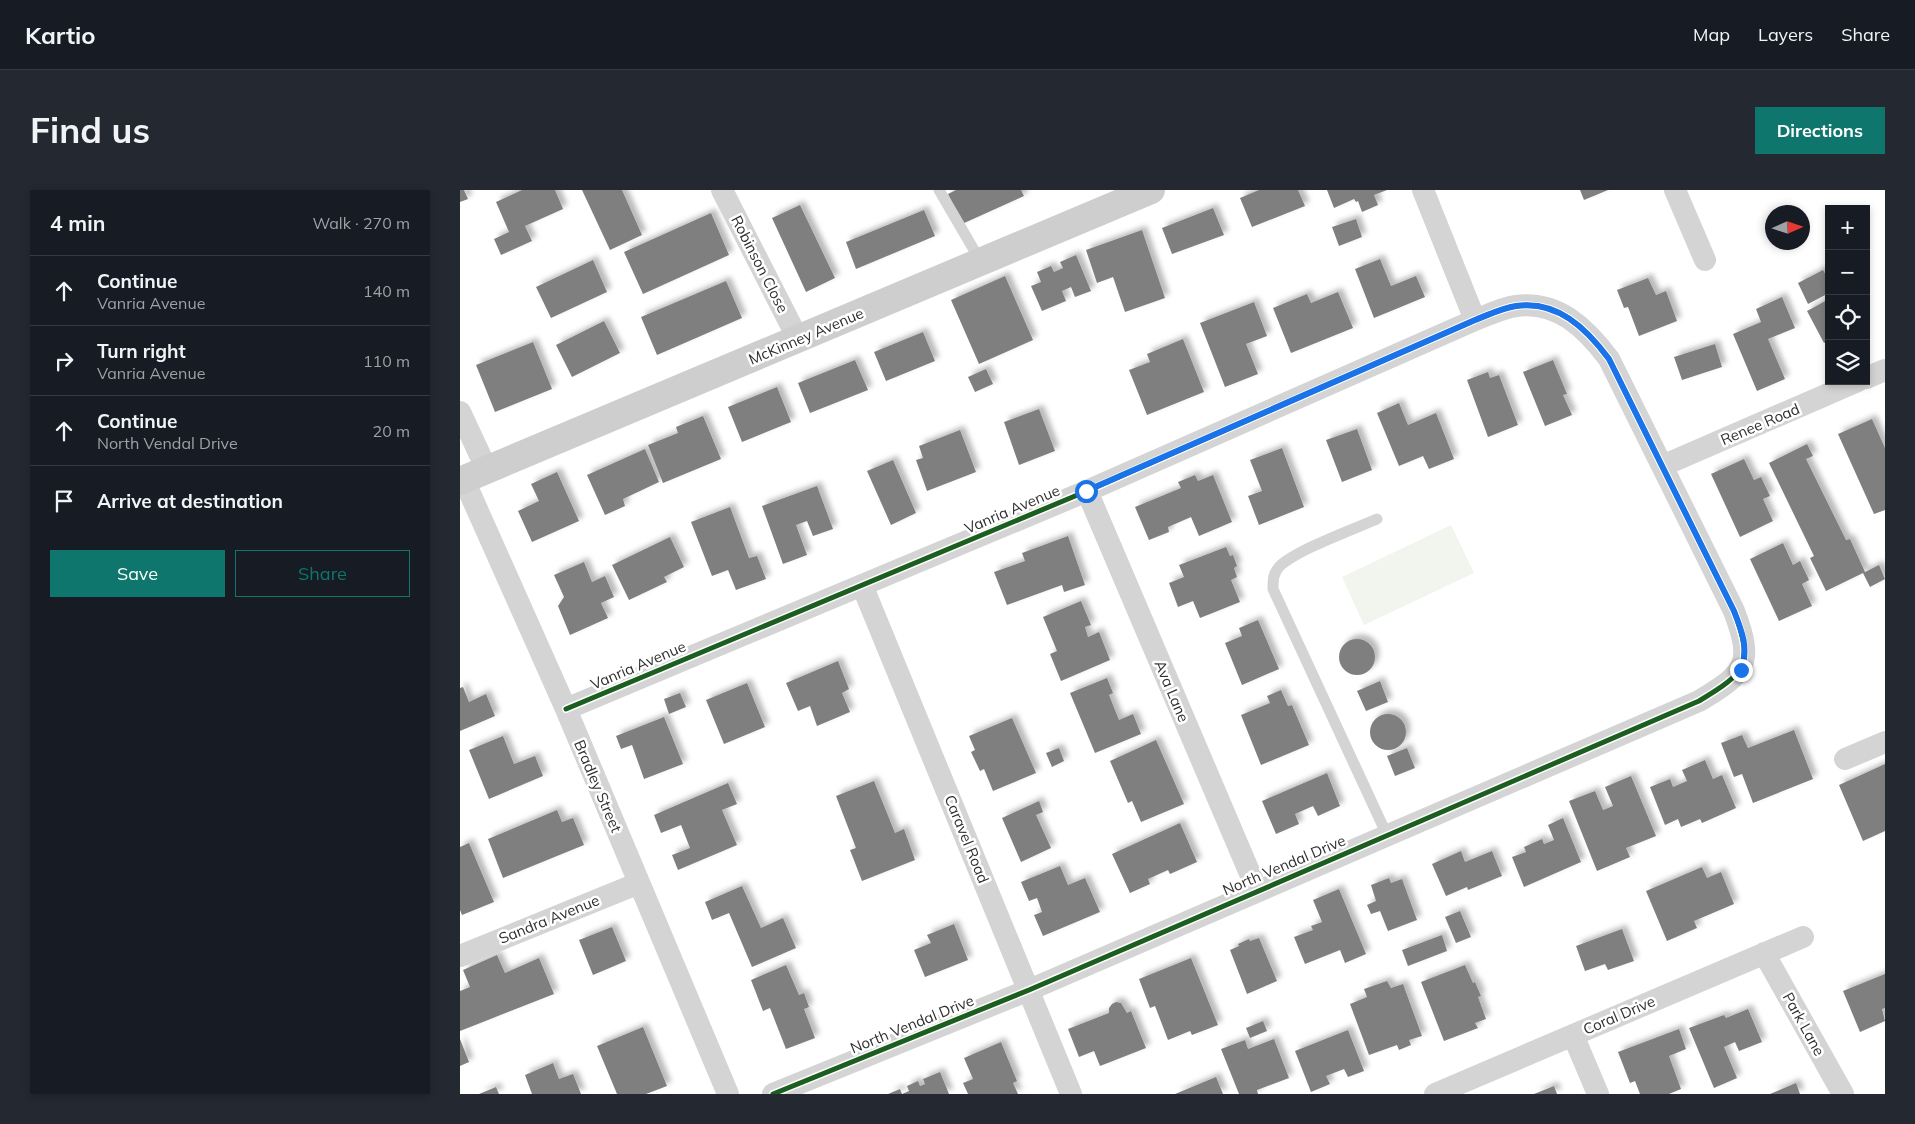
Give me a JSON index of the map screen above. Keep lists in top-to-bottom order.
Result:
{
  "streets": {
    "street": [
      "Robinson Close",
      "McKinney Avenue",
      "Renee Road",
      "Vanria Avenue",
      "Ava Lane",
      "Bradley Street",
      "Caravel Road",
      "North Vendal Drive",
      "Sandra Avenue",
      "Coral Drive",
      "Park Lane"
    ]
  },
  "crossings": [
    ["Robinson Close", "McKinney Avenue"],
    ["McKinney Avenue", "Bradley Street"],
    ["Renee Road", "Vanria Avenue"],
    ["Vanria Avenue", "Ava Lane"],
    ["Vanria Avenue", "Bradley Street"],
    ["Vanria Avenue", "Caravel Road"],
    ["Vanria Avenue", "North Vendal Drive"],
    ["Ava Lane", "North Vendal Drive"],
    ["Bradley Street", "Sandra Avenue"],
    ["Caravel Road", "North Vendal Drive"],
    ["Coral Drive", "Park Lane"]
  ],
  "north": "right",
  "page": {
    "header": "Kartio",
    "nav": ["Map", "Layers", "Share"],
    "buttons": [
      "Directions",
      ["Save", "Share"]
    ],
    "title": "Find us",
    "heading": ["4 min", "Walk · 270 m"],
    "map_buttons": ["+", "−"],
    "list": [
      ["Continue", "Vanria Avenue", "140 m"],
      ["Turn right", "Vanria Avenue", "110 m"],
      ["Continue", "North Vendal Drive", "20 m"],
      "Arrive at destination"
    ]
  }
}
